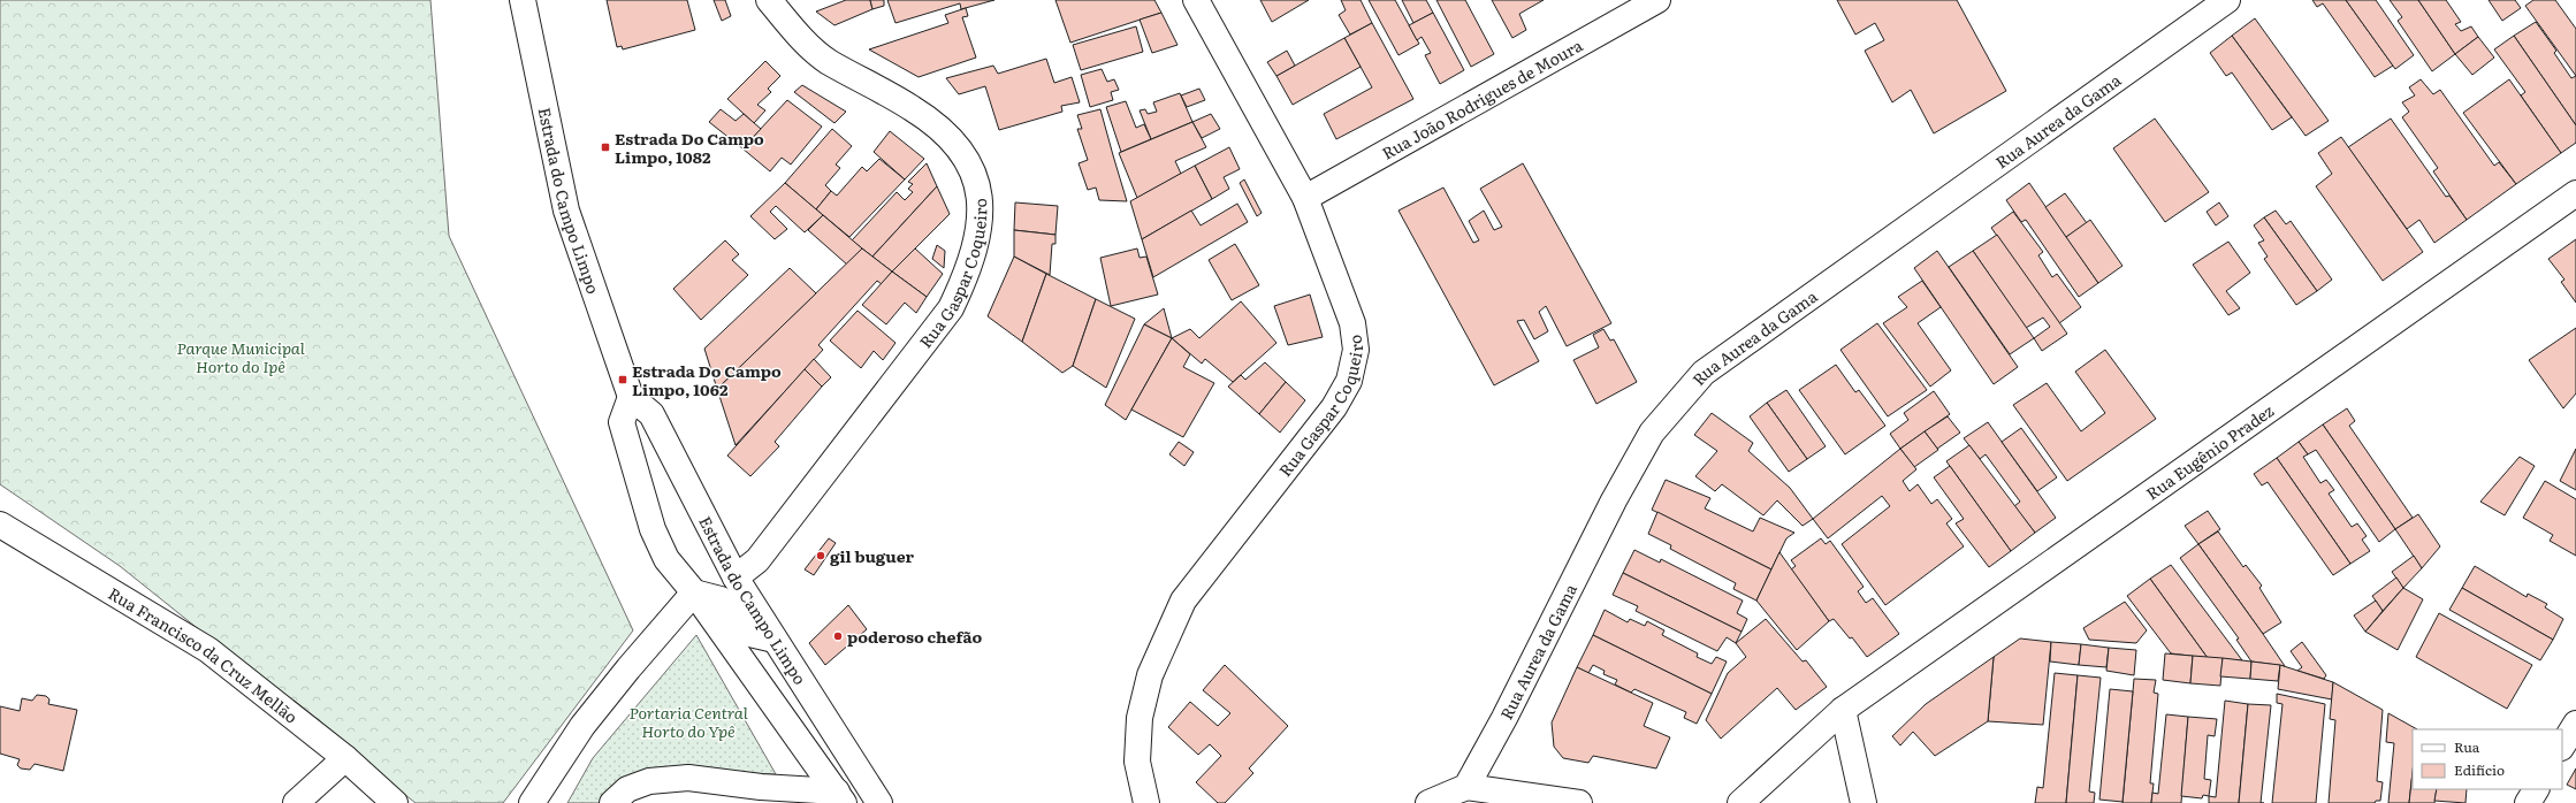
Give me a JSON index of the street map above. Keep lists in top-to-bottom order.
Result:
{
  "streets": {
    "street": [
      "Rua João Rodrigues de Moura",
      "Rua Aurea da Gama",
      "Estrada do Campo Limpo",
      "Rua Gaspar Coqueiro",
      "Rua Eugênio Pradez",
      "Rua Francisco da Cruz Mellão"
    ]
  },
  "crossings": [
    ["Rua João Rodrigues de Moura", "Rua Gaspar Coqueiro"],
    ["Estrada do Campo Limpo", "Rua Gaspar Coqueiro"]
  ],
  "parks": ["Parque Municipal Horto do Ipê", "Portaria Central Horto do Ypê"],
  "places": {
    "transit": ["Estrada Do Campo Limpo, 1082", "Estrada Do Campo Limpo, 1062"],
    "other": ["gil buguer", "poderoso chefão"]
  },
  "legend": ["Rua", "Edifício"]
}
